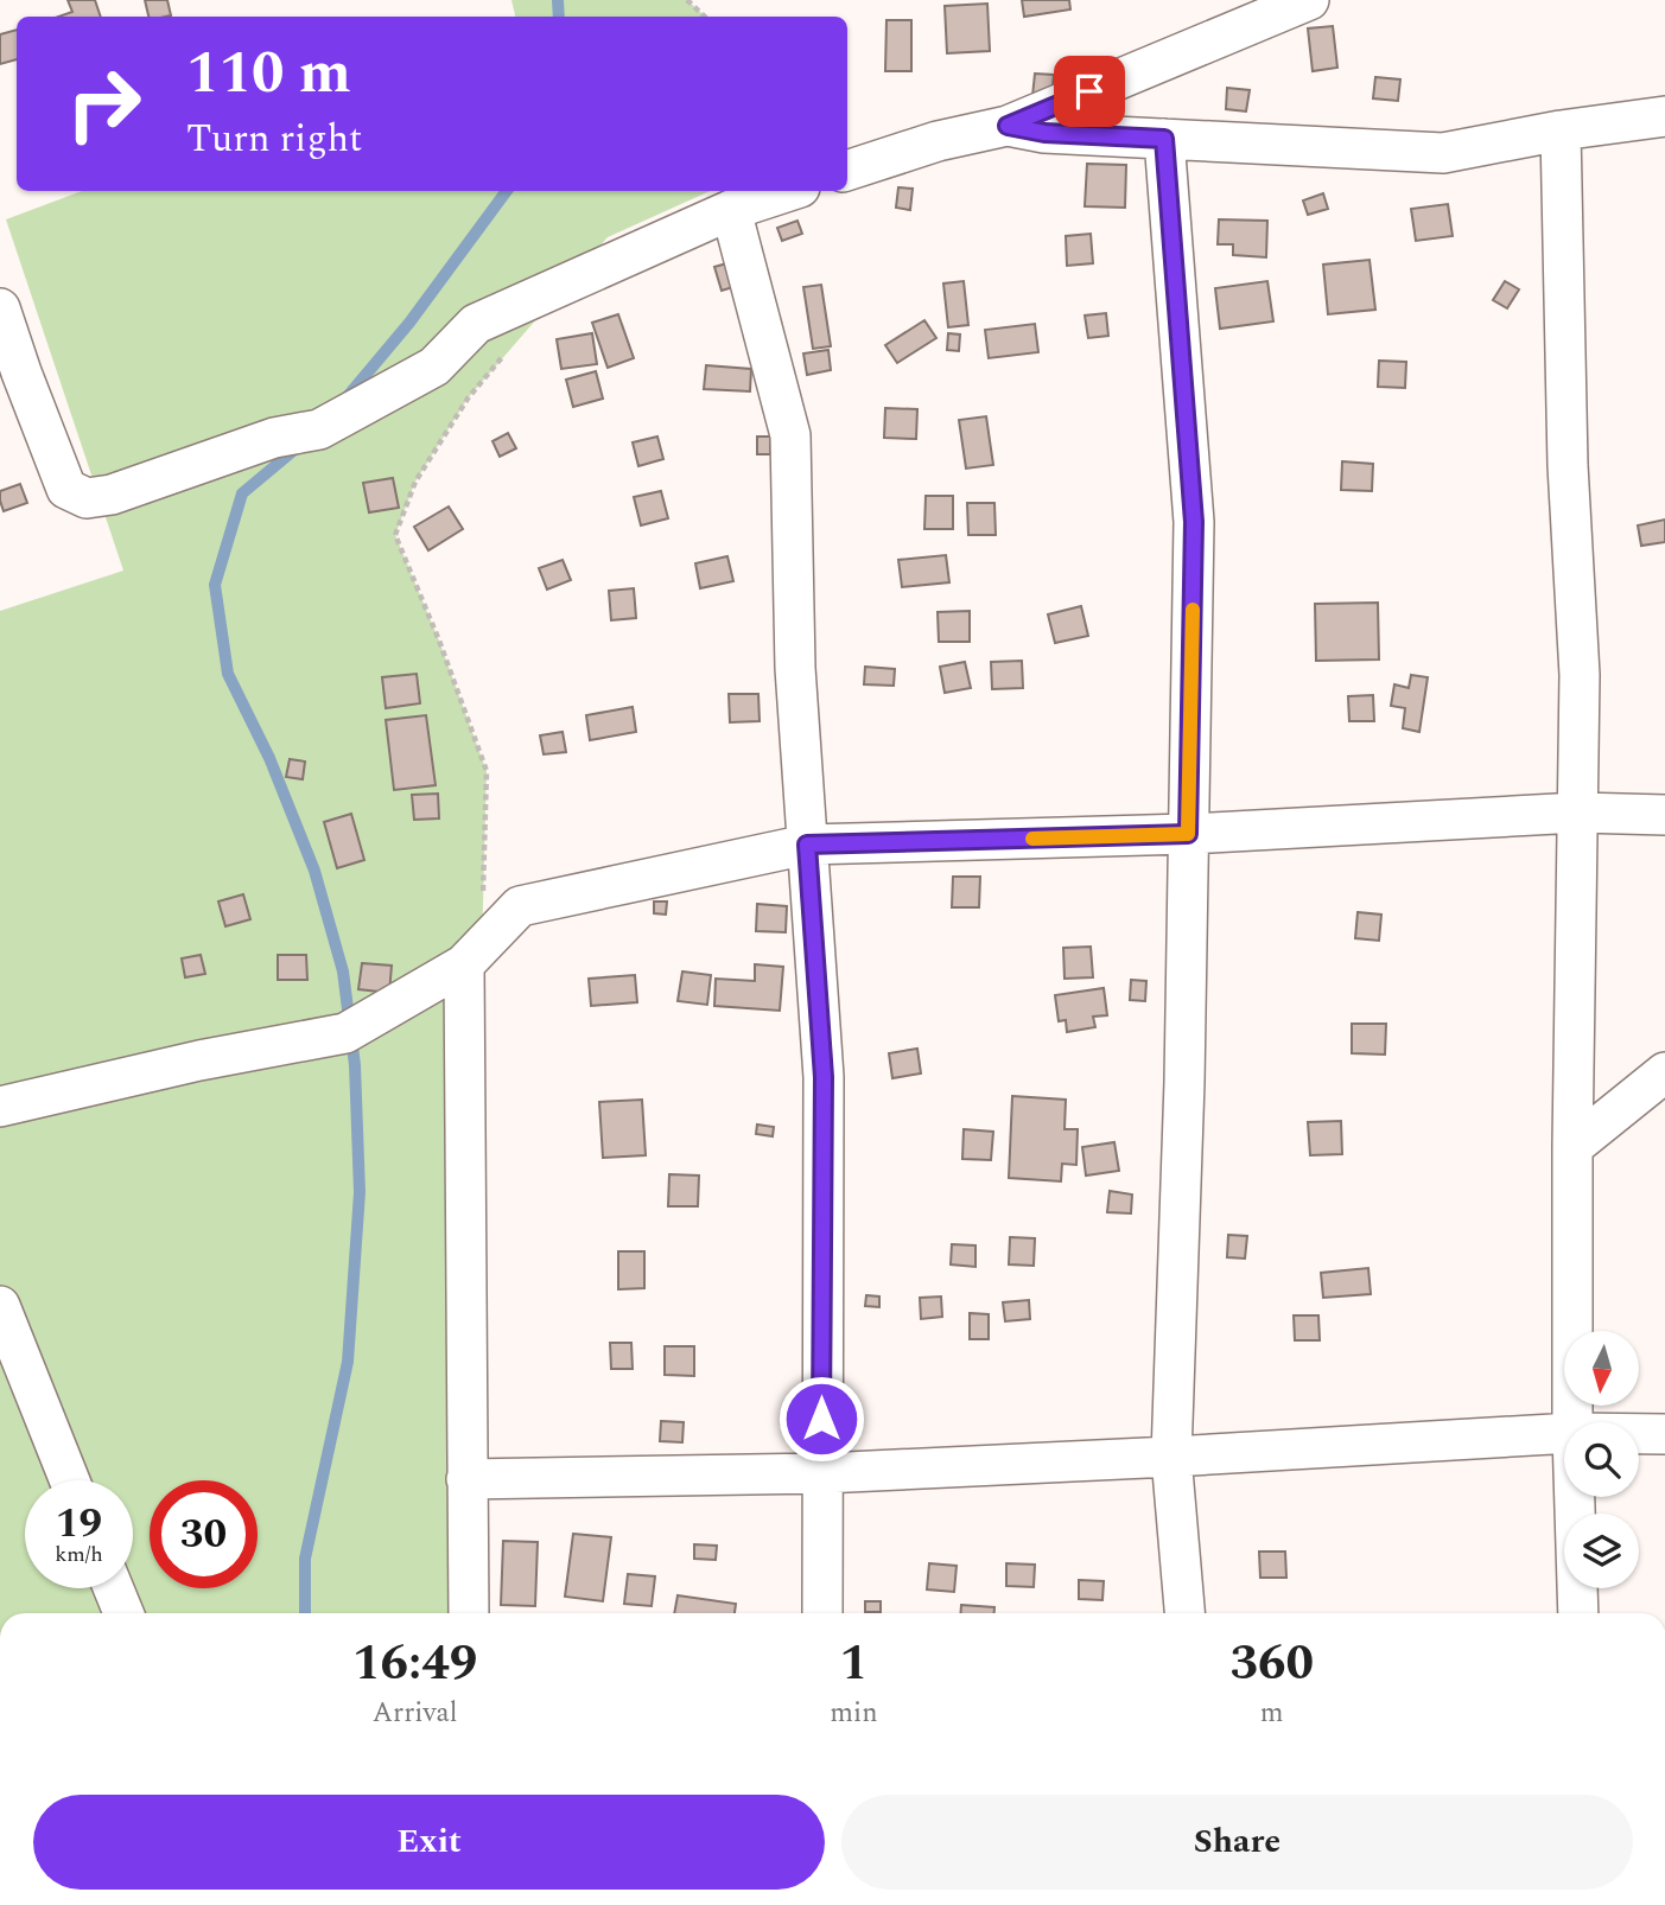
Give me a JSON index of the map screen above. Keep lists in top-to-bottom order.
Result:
{
  "north": "bottom",
  "page": {
    "turn": ["110 m", "Turn right"],
    "speed": "19 km/h",
    "limit": "30",
    "eta": [
      "16:49",
      "Arrival",
      "1",
      "min",
      "360",
      "m"
    ],
    "buttons": ["Exit", "Share"]
  }
}
